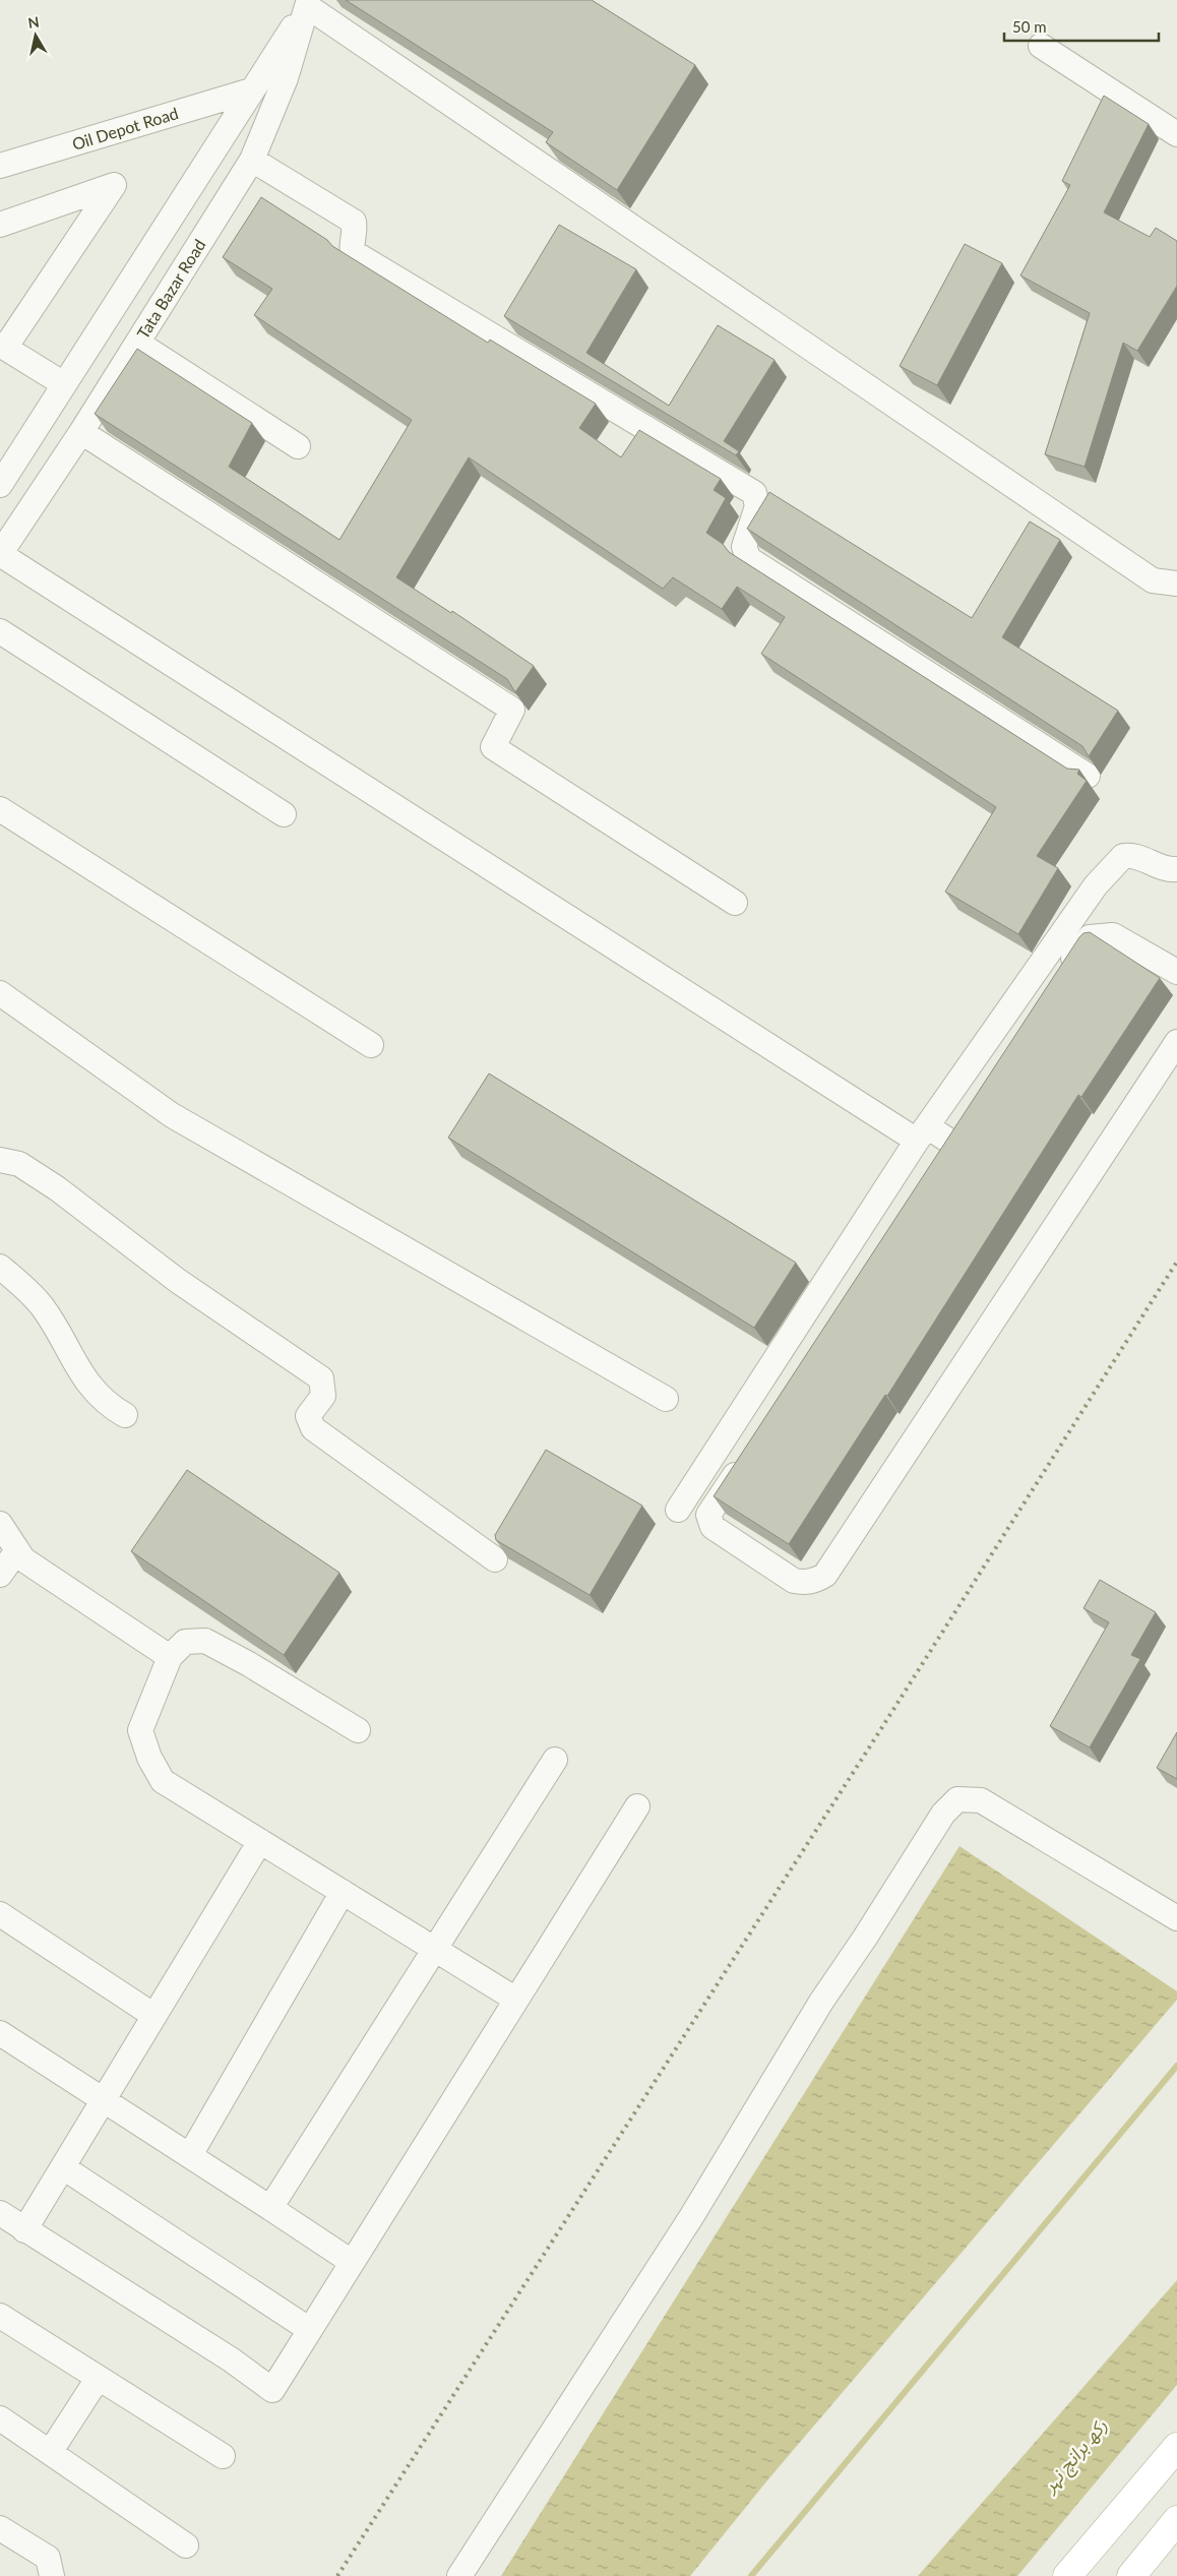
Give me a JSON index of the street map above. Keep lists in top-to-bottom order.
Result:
{
  "streets": {
    "street": ["Oil Depot Road", "Tata Bazar Road"]
  },
  "water": ["رکھ برانچ نہر"],
  "scale_bar": "50 m",
  "north": "top"
}
